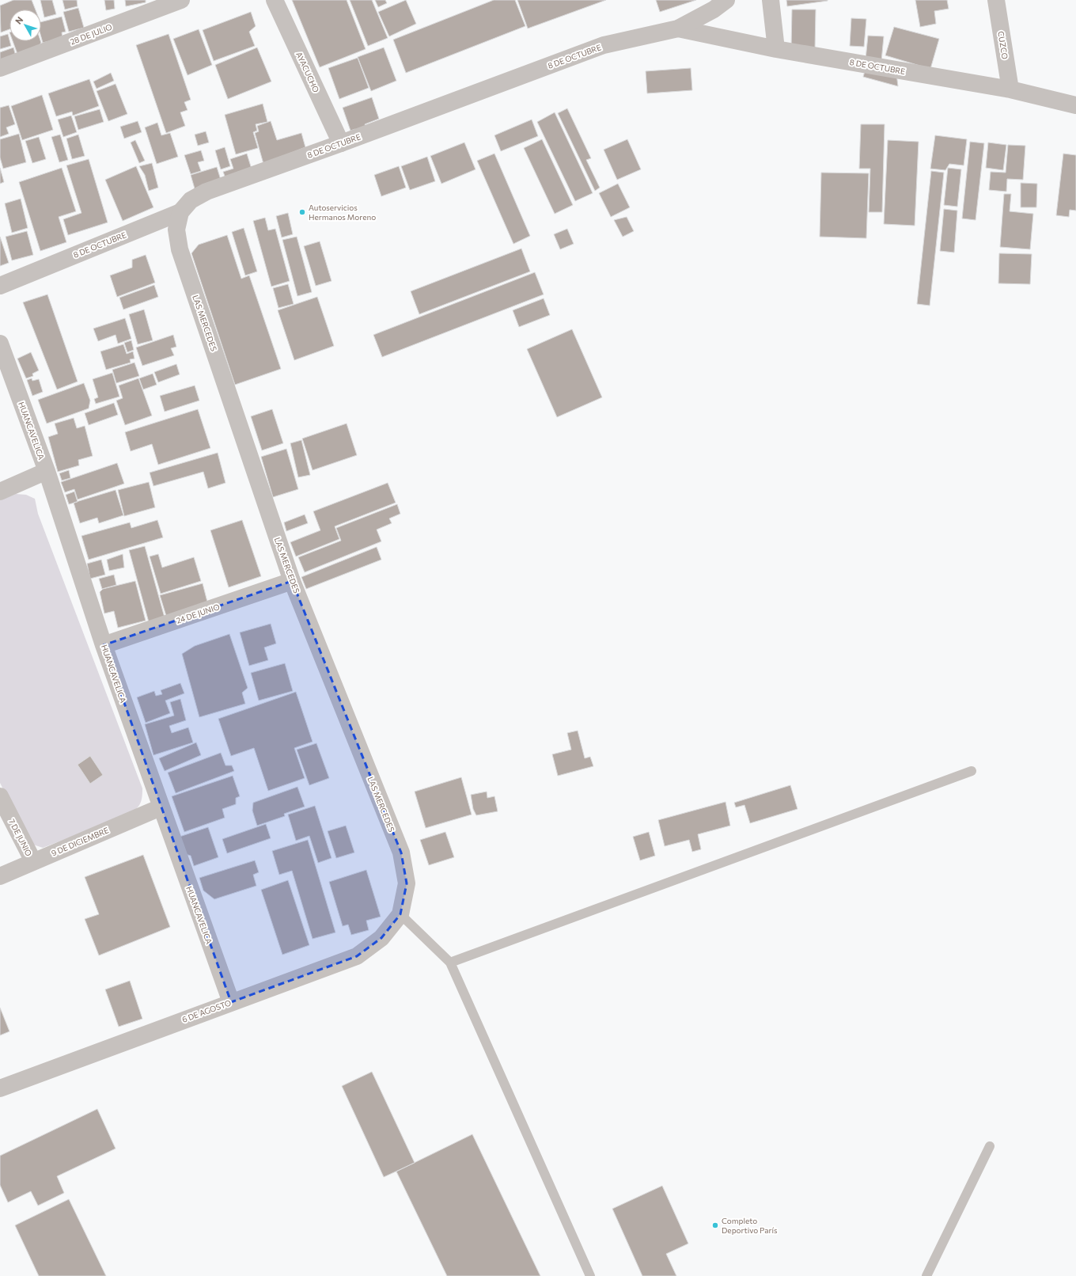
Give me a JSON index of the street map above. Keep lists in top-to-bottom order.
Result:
{
  "streets": {
    "street": [
      "28 DE JULIO",
      "CUZCO",
      "8 DE OCTUBRE",
      "AYACUCHO",
      "LAS MERCEDES",
      "HUANCAVELICA",
      "24 DE JUNIO",
      "7 DE JUNIO",
      "9 DE DICIEMBRE",
      "6 DE AGOSTO"
    ]
  },
  "crossings": [
    ["CUZCO", "8 DE OCTUBRE"],
    ["8 DE OCTUBRE", "AYACUCHO"],
    ["8 DE OCTUBRE", "LAS MERCEDES"],
    ["LAS MERCEDES", "24 DE JUNIO"],
    ["LAS MERCEDES", "6 DE AGOSTO"],
    ["HUANCAVELICA", "24 DE JUNIO"],
    ["HUANCAVELICA", "9 DE DICIEMBRE"],
    ["HUANCAVELICA", "6 DE AGOSTO"],
    ["7 DE JUNIO", "9 DE DICIEMBRE"]
  ],
  "places": ["Autoservicios Hermanos Moreno", "Completo Deportivo París"],
  "north": "top left"
}
